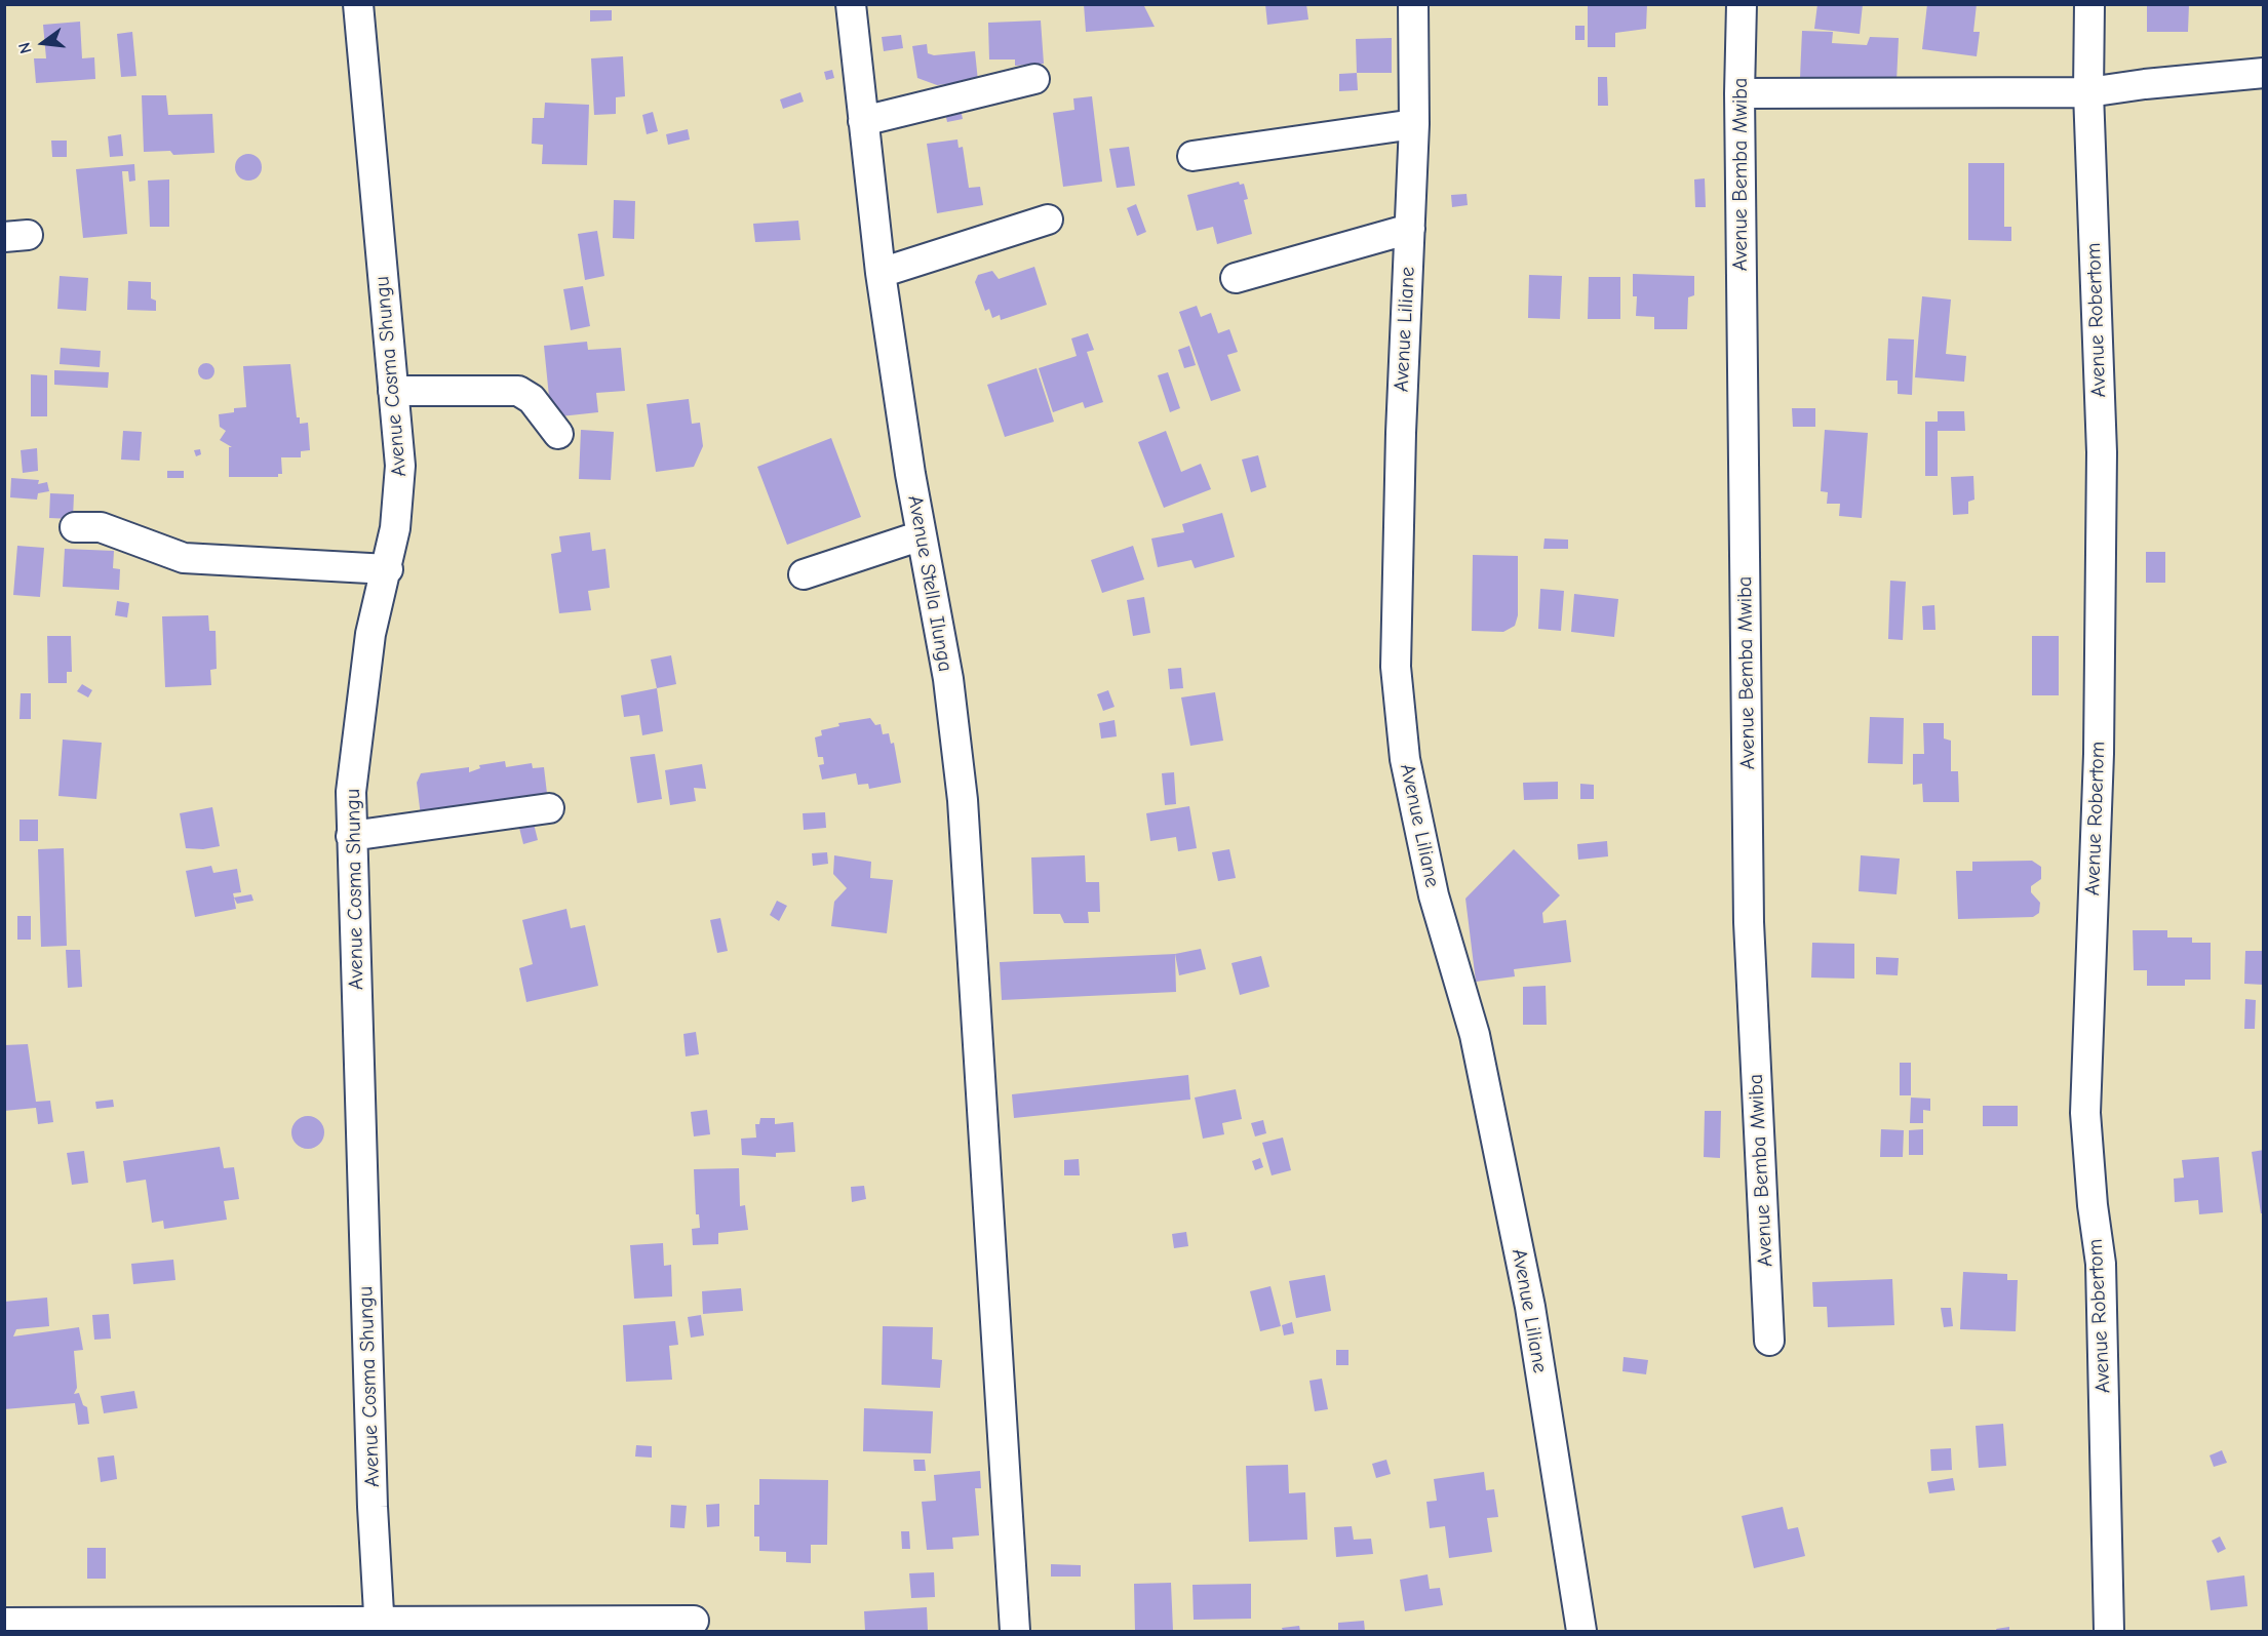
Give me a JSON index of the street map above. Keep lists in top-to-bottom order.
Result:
{
  "streets": {
    "street": [
      "Avenue Bemba Mwiba",
      "Avenue Robertom",
      "Avenue Liliane",
      "Avenue Cosma Shungu",
      "Avenue Stella Ilunga"
    ]
  },
  "north": "left"
}
